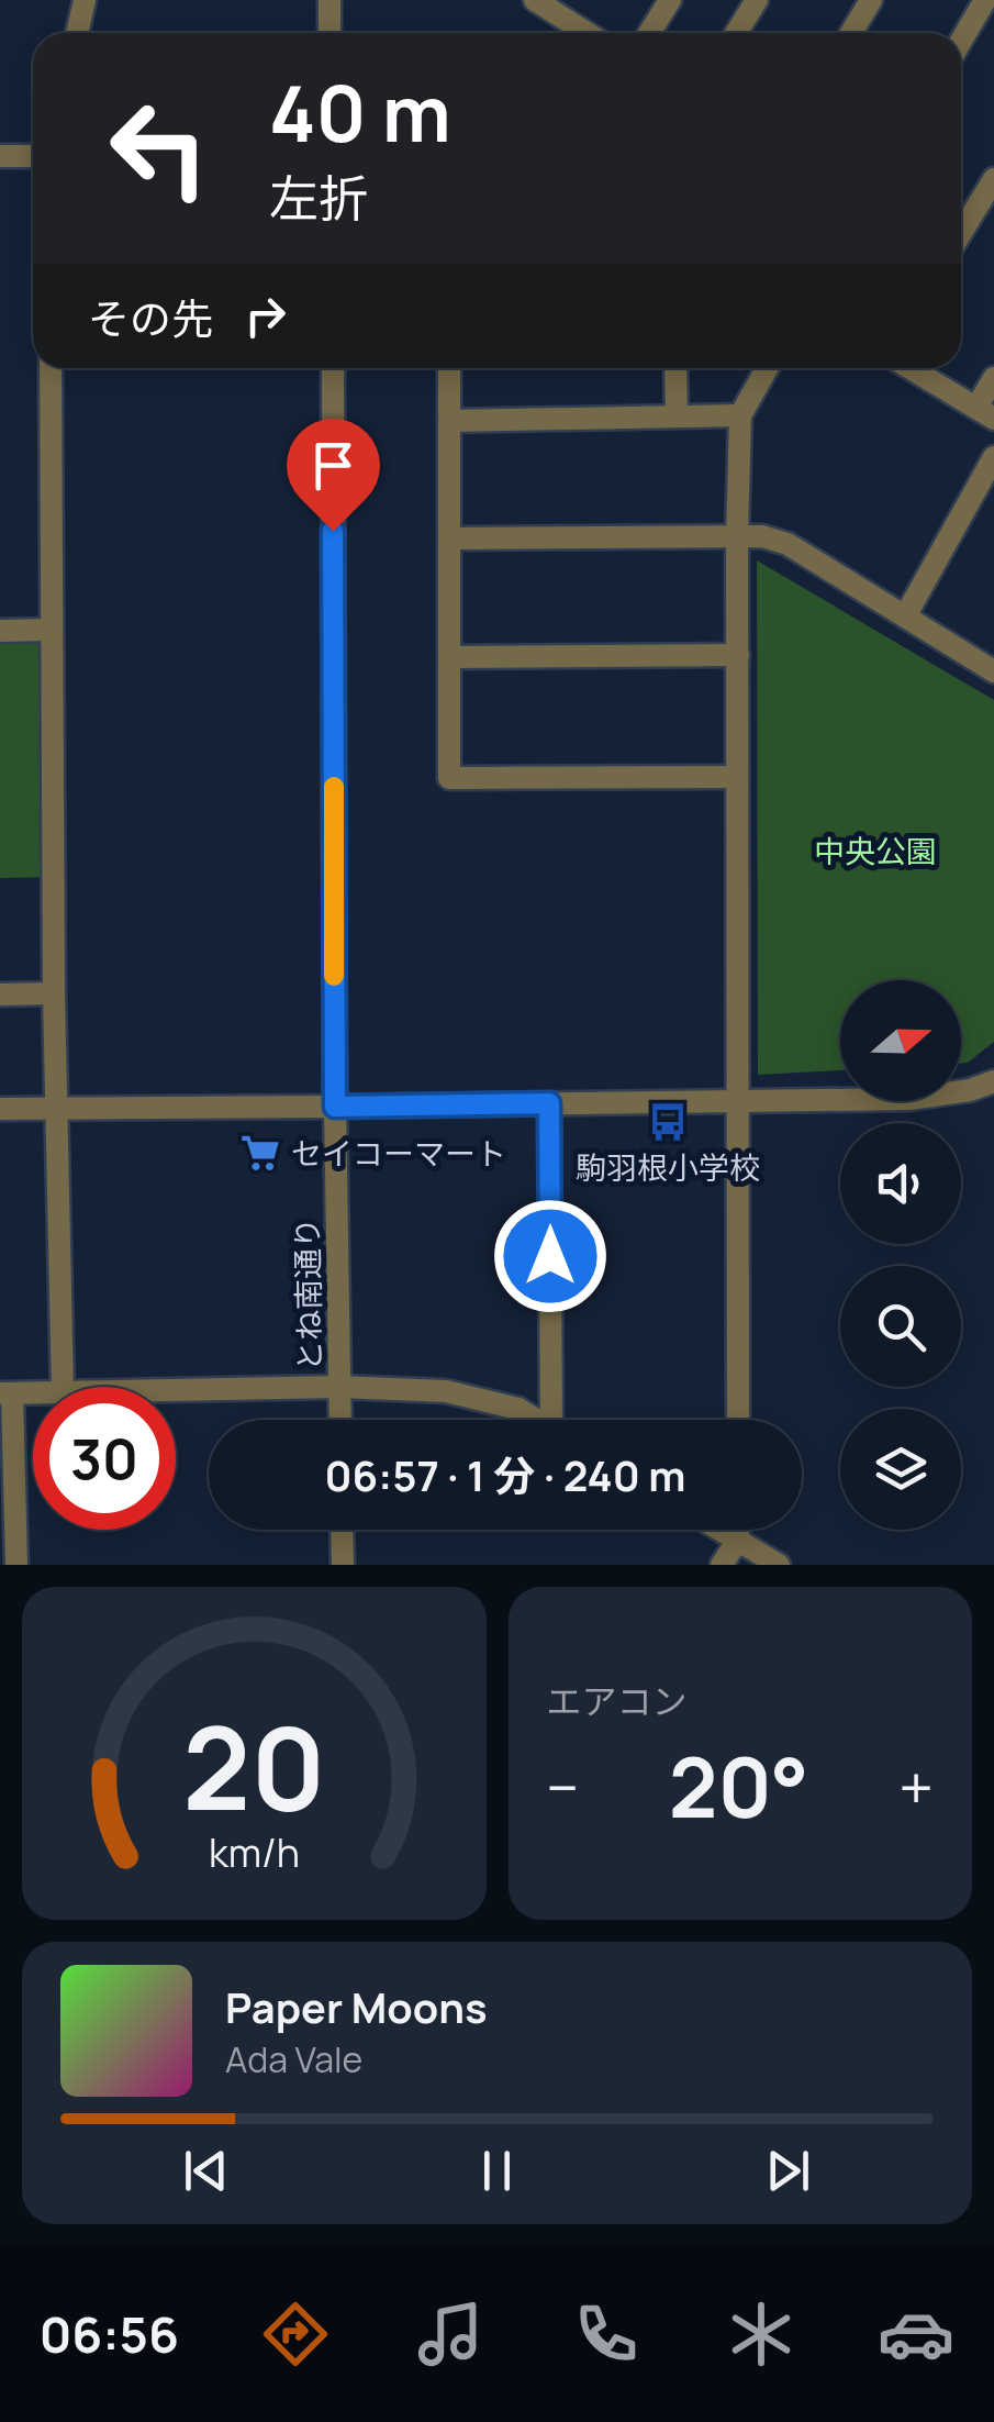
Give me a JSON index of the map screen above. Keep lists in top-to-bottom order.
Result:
{
  "streets": {
    "street": ["とね南通り"]
  },
  "parks": ["中央公園"],
  "places": {
    "bus stop": ["駒羽根小学校"],
    "supermarket": ["セイコーマート"]
  },
  "north": "right",
  "page": {
    "turn": ["40 m", "左折"],
    "then": "その先",
    "limit": "30",
    "trip": "06:57 · 1 分 · 240 m",
    "tile": "エアコン",
    "heat": ["−", "20°", "+"],
    "song": ["Paper Moons", "Ada Vale"],
    "tabs": "06:56",
    "gauge": ["20", "km/h"]
  }
}
